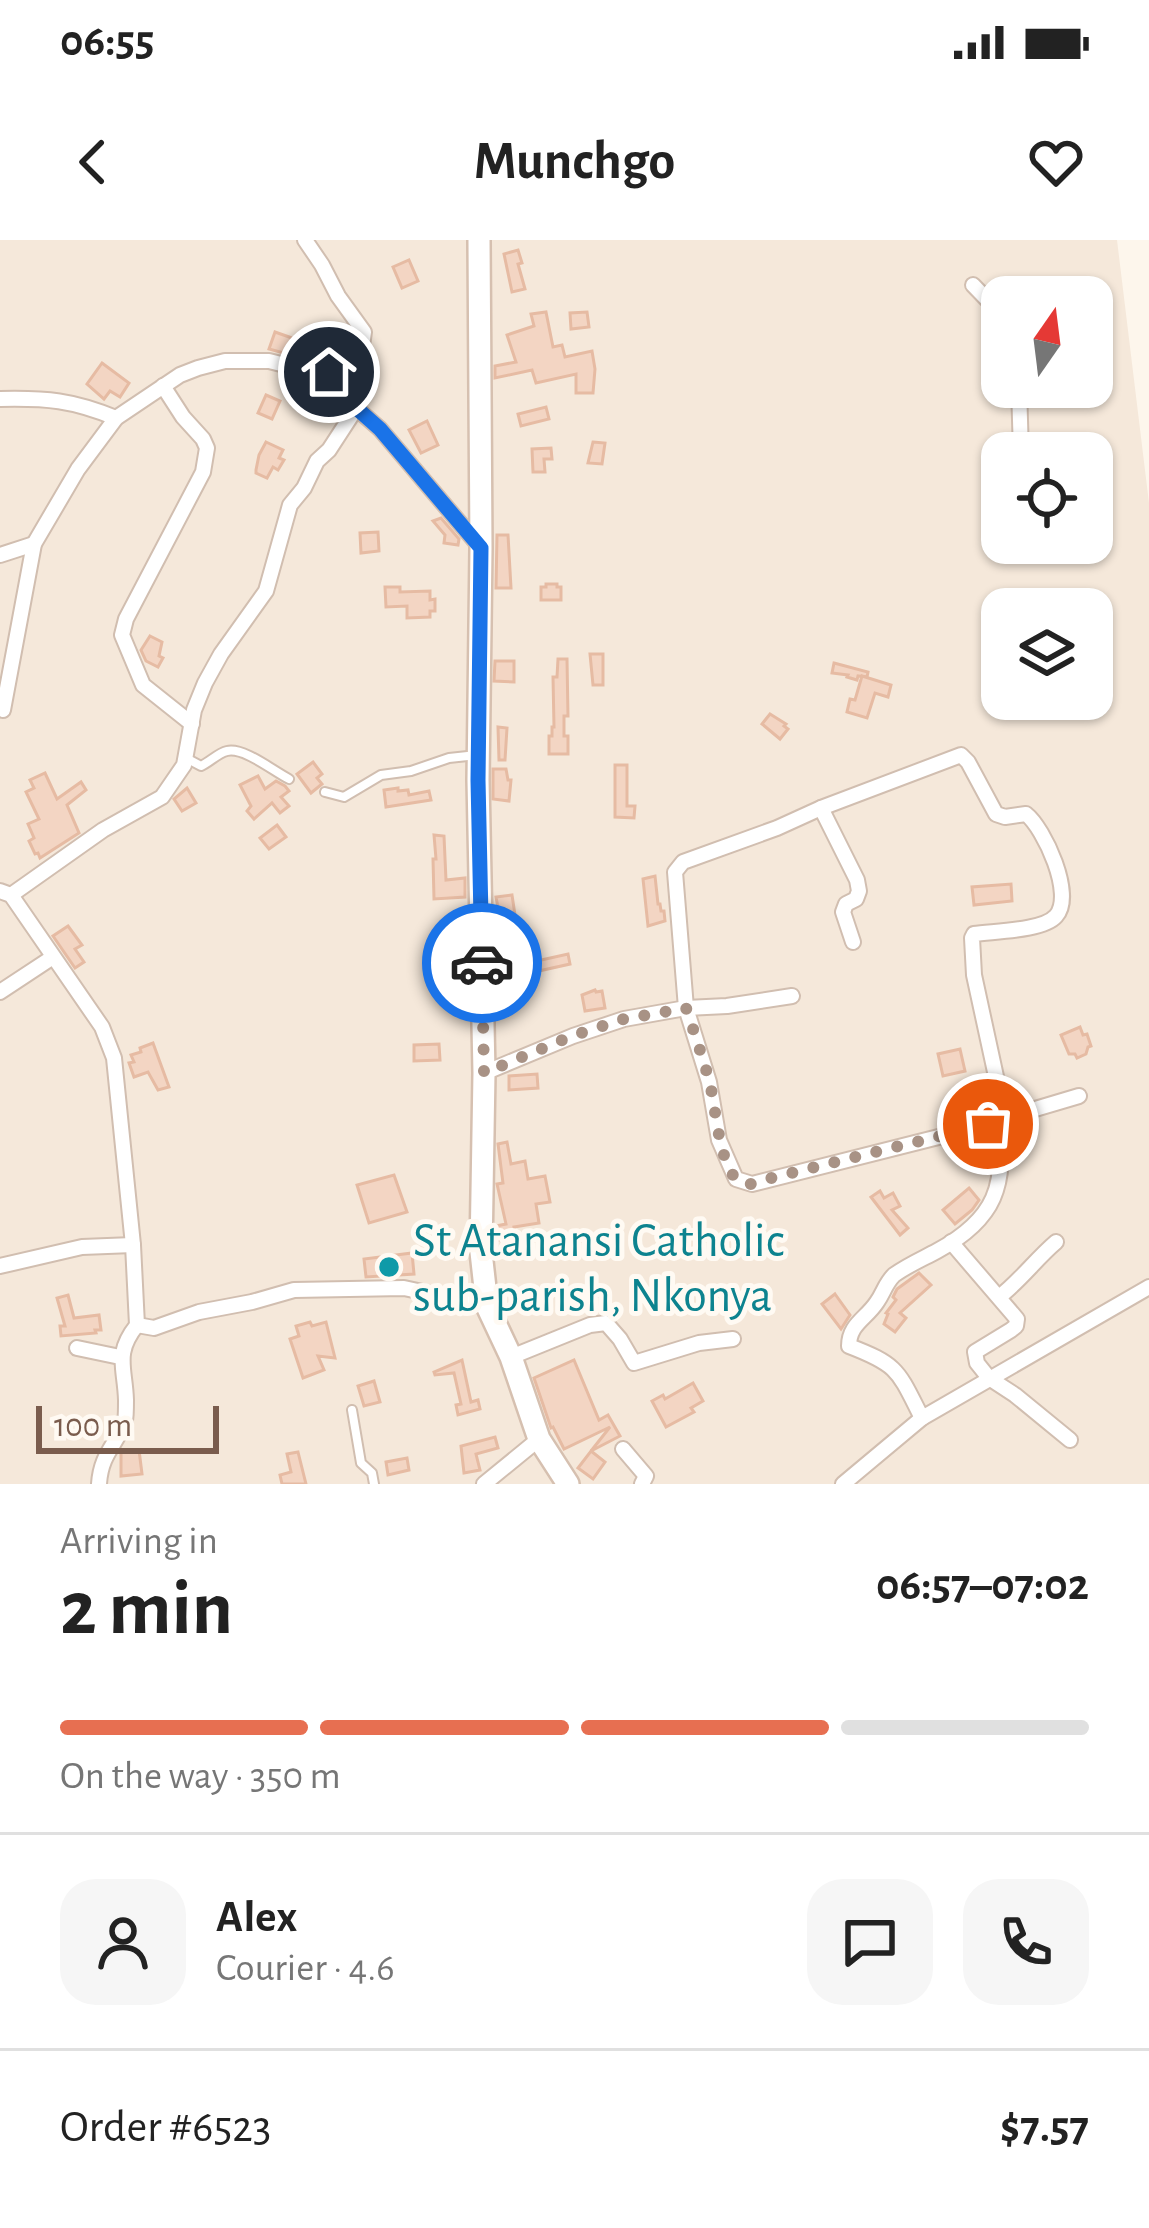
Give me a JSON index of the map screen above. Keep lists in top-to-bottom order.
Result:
{
  "places": ["St Atanansi Catholic sub-parish, Nkonya"],
  "scale_bar": "100 m",
  "north": "top",
  "page": {
    "status": "06:55",
    "header": "Munchgo",
    "scale": "100 m",
    "heading": ["2 min", "Arriving in", "06:57–07:02"],
    "panel": [
      "Alex",
      "Courier · 4.6",
      "Order #6523",
      "$7.57"
    ],
    "bar": "On the way · 350 m"
  }
}
